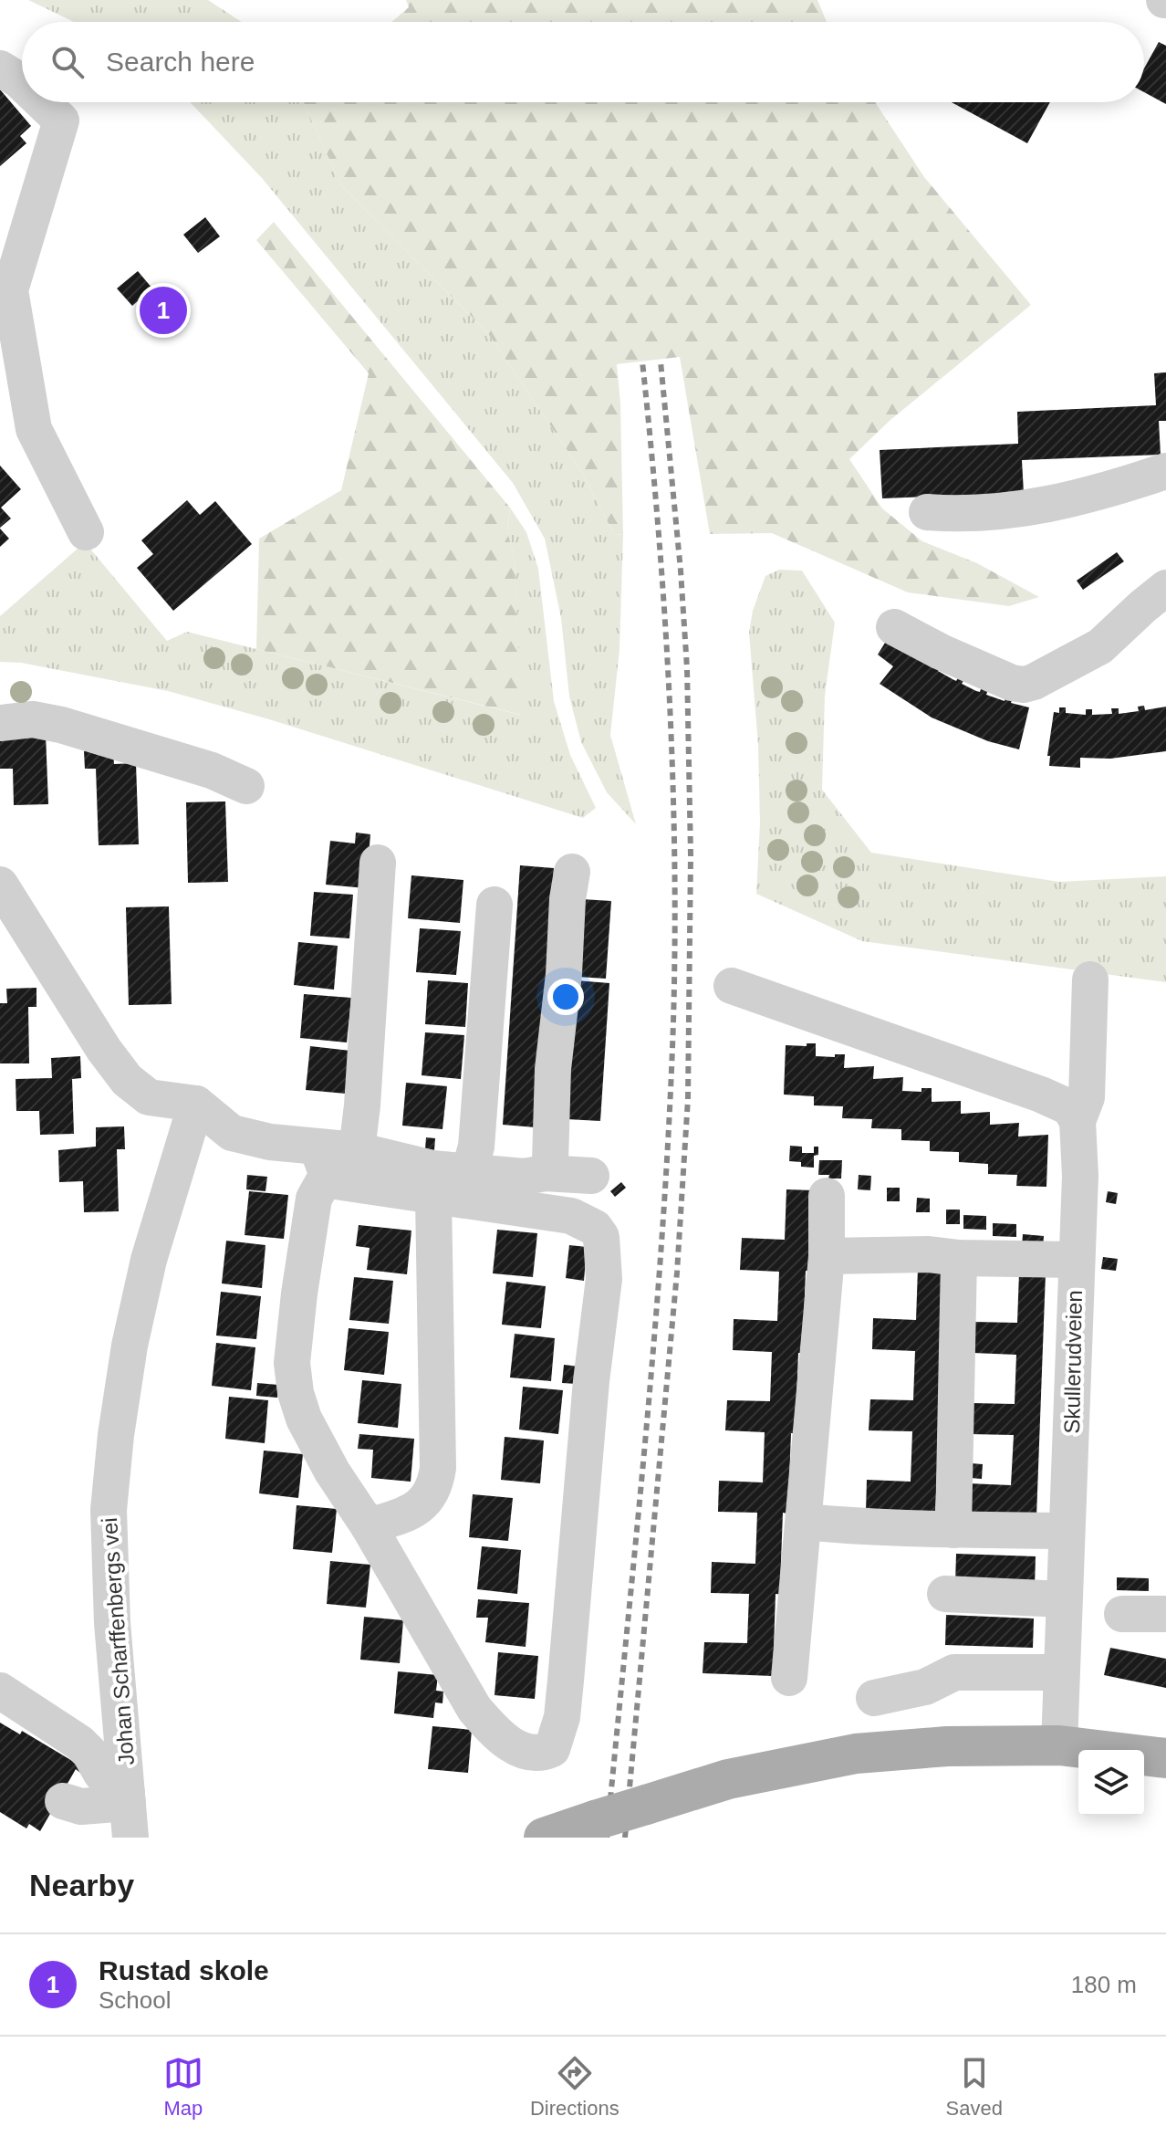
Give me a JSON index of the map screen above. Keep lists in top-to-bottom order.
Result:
{
  "streets": {
    "street": ["Skullerudveien", "Johan Scharffenbergs vei"]
  },
  "page": {
    "search": "Search here",
    "pins": "1",
    "heading": "Nearby",
    "list": [
      {
        "mark": "1",
        "name": "Rustad skole",
        "note": "School",
        "value": "180 m"
      }
    ],
    "nav": ["Map", "Directions", "Saved"]
  }
}
